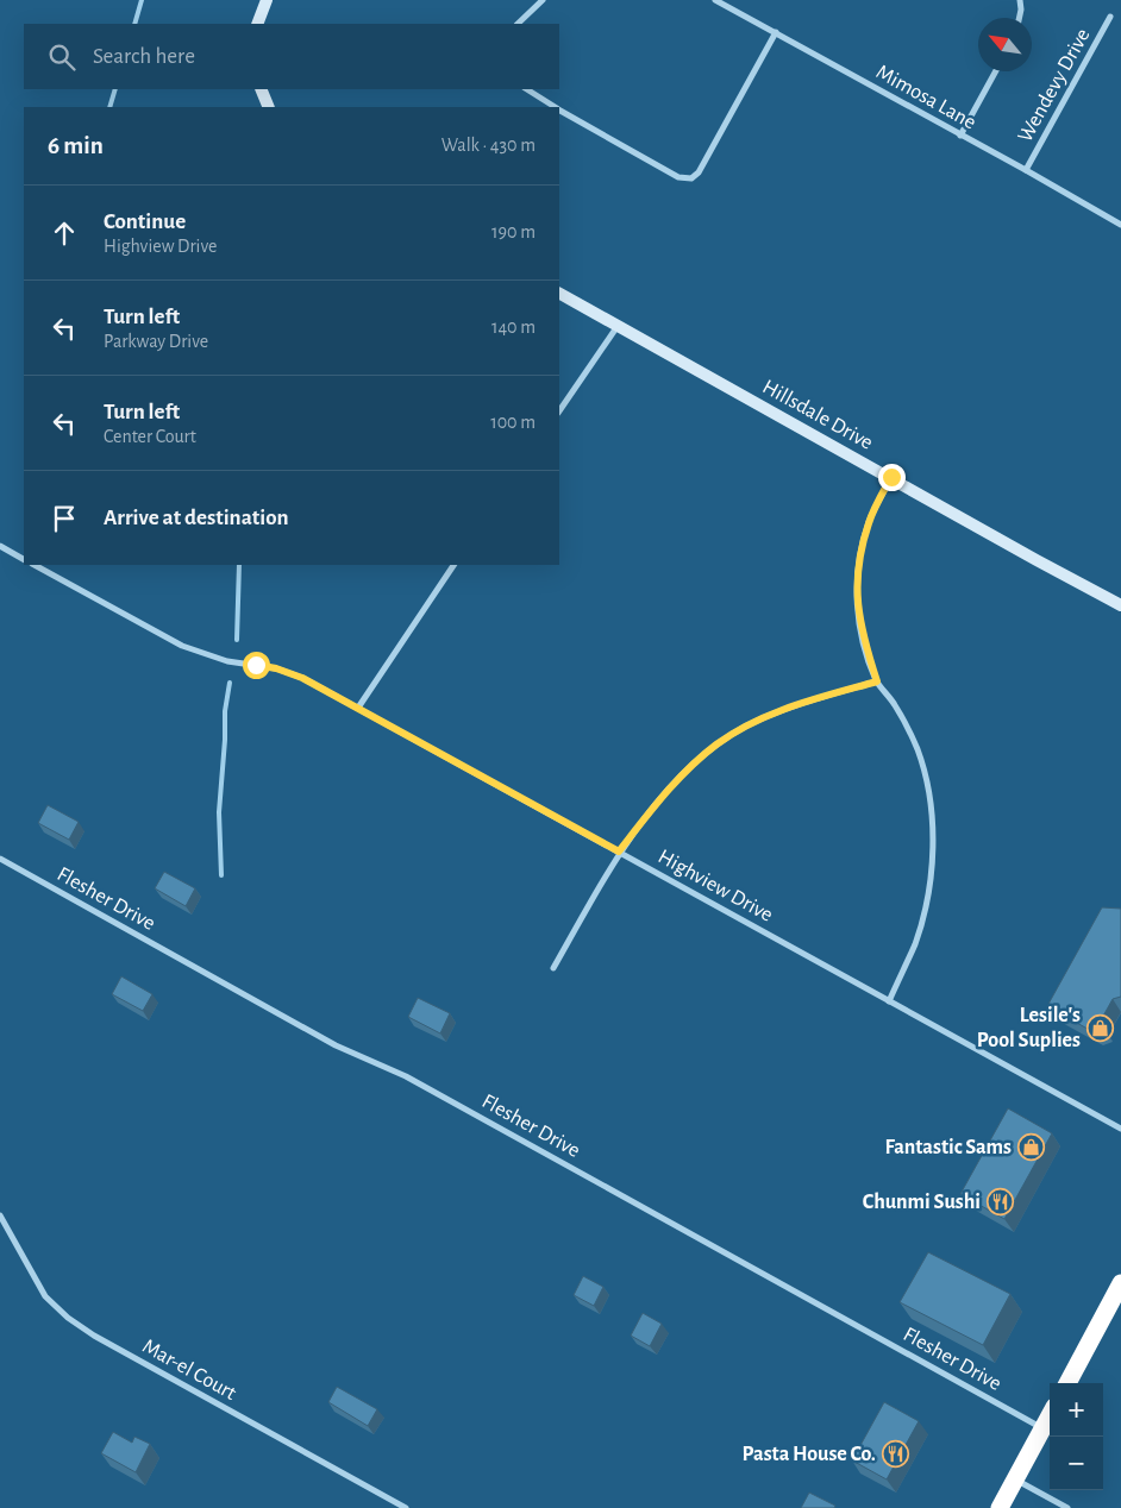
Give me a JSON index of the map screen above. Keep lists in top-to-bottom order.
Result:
{
  "streets": {
    "street": [
      "Wendevy Drive",
      "Mimosa Lane",
      "Hillsdale Drive",
      "Highview Drive",
      "Flesher Drive",
      "Mar-el Court"
    ]
  },
  "crossings": [
    ["Wendevy Drive", "Mimosa Lane"]
  ],
  "places": {
    "shop": ["Lesile's Pool Suplies", "Fantastic Sams"],
    "restaurant": ["Chunmi Sushi", "Pasta House Co."]
  },
  "north": "top left",
  "page": {
    "search": "Search here",
    "heading": ["6 min", "Walk · 430 m"],
    "list": [
      ["Continue", "Highview Drive", "190 m"],
      ["Turn left", "Parkway Drive", "140 m"],
      ["Turn left", "Center Court", "100 m"],
      "Arrive at destination"
    ],
    "map_buttons": ["+", "−"]
  }
}
